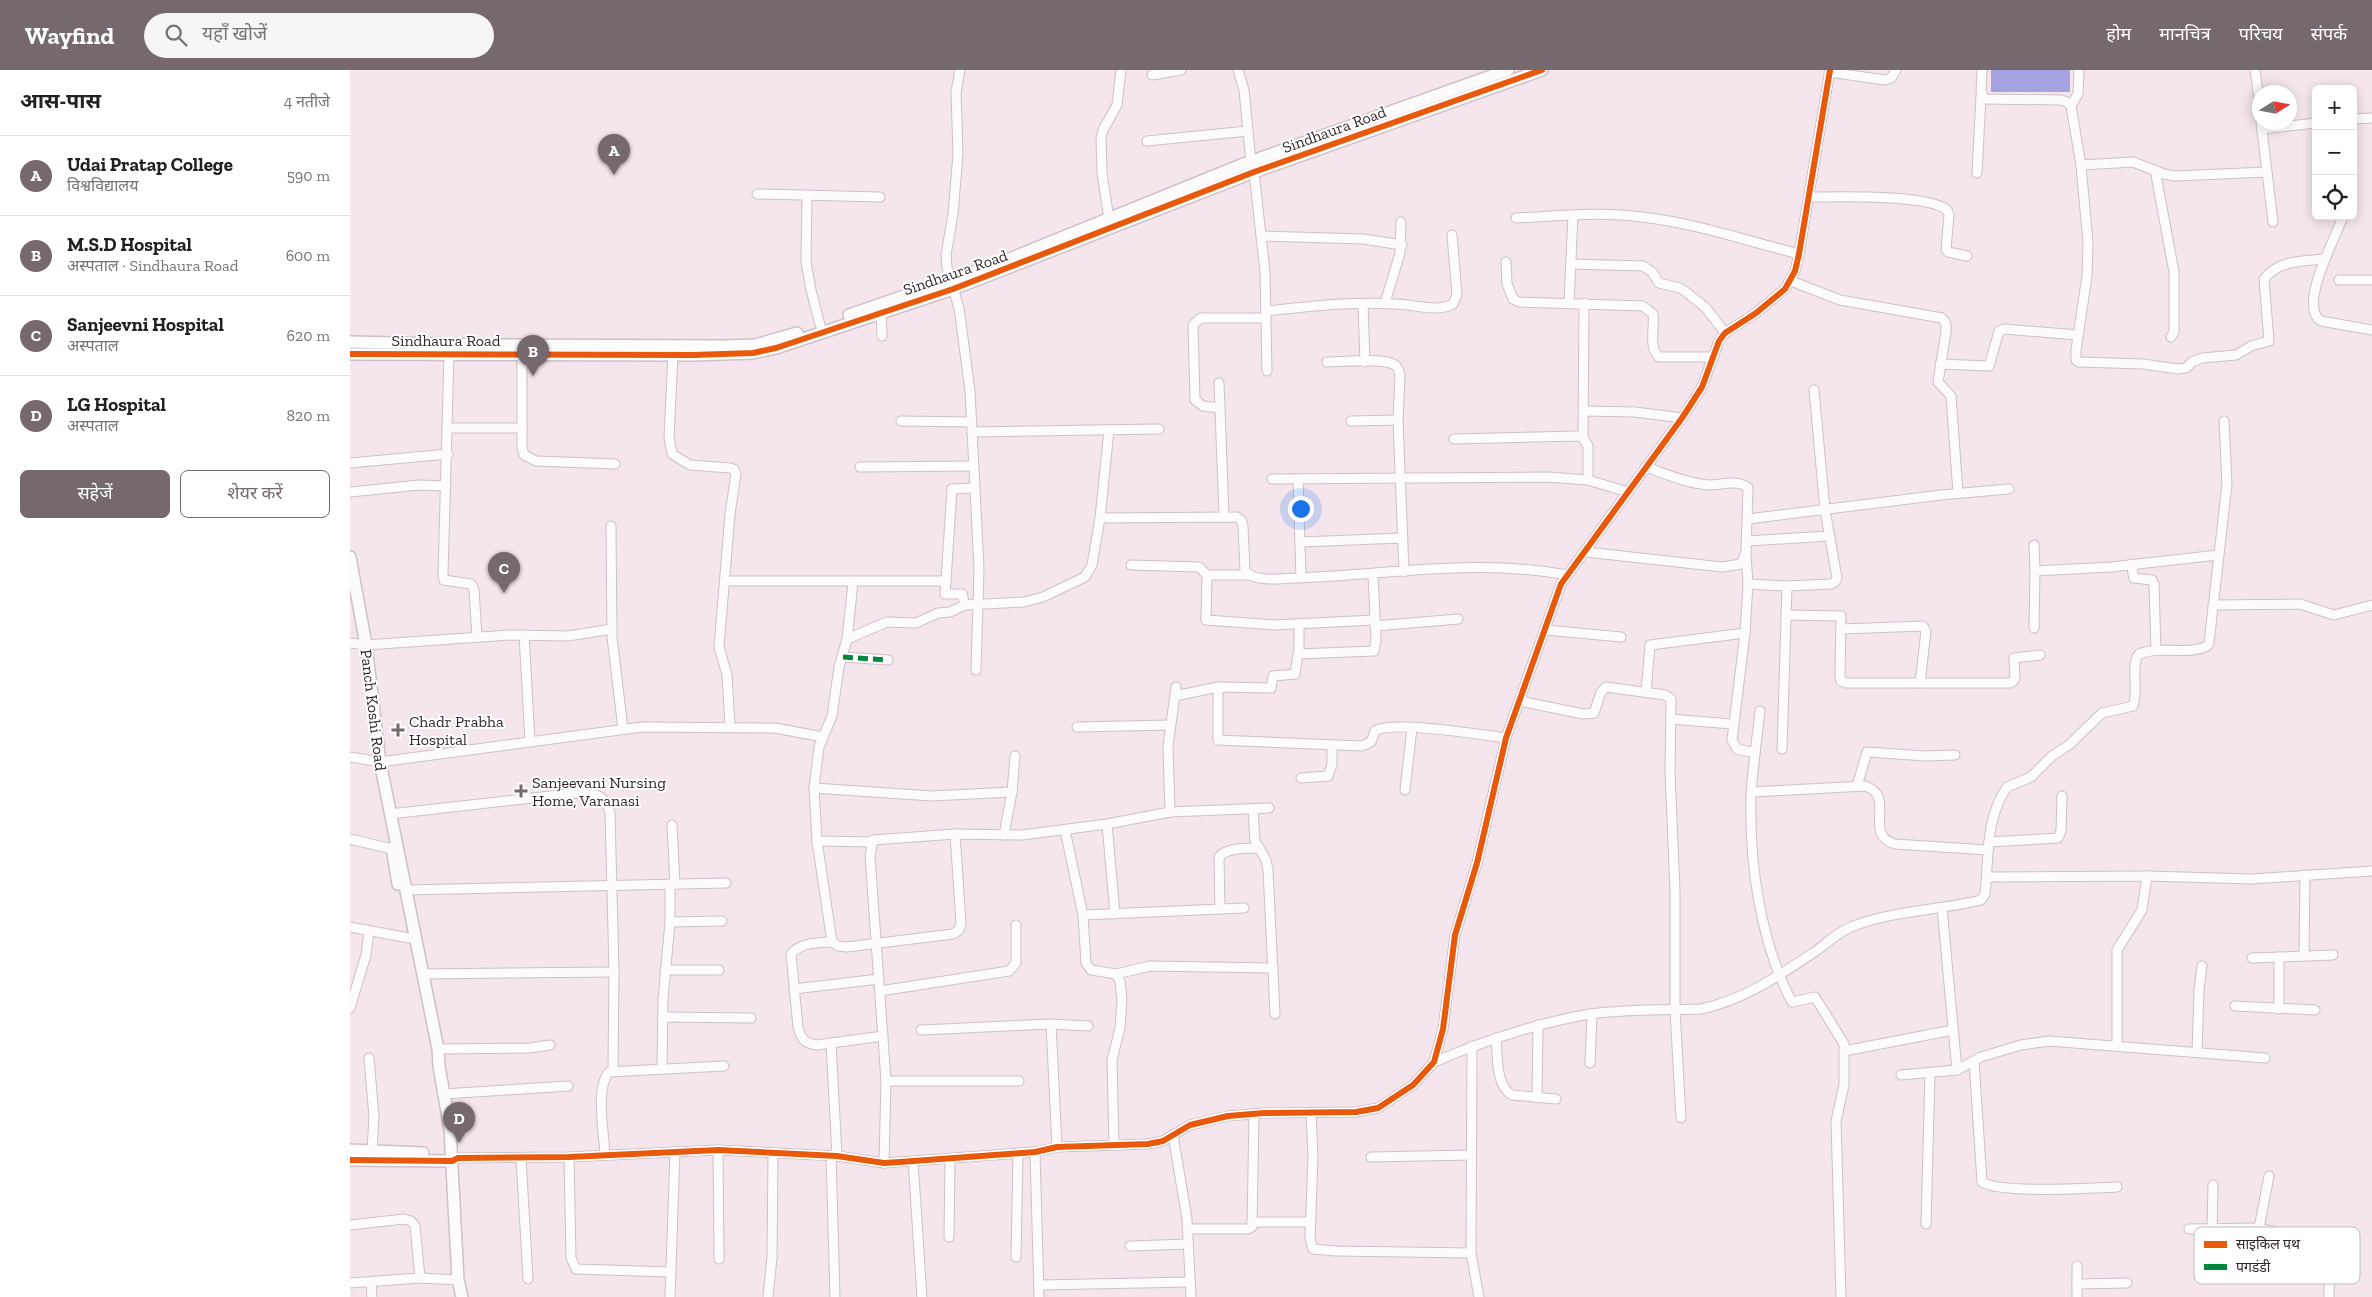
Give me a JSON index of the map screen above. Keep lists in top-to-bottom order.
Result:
{
  "streets": {
    "street": ["Sindhaura Road", "Panch Koshi Road"]
  },
  "places": {
    "health": ["Chadr Prabha Hospital", "Sanjeevani Nursing Home, Varanasi"]
  },
  "legend": ["साइकिल पथ", "पगडंडी"],
  "north": "right",
  "page": {
    "header": "Wayfind",
    "search": "यहाँ खोजें",
    "nav": [
      "होम",
      "मानचित्र",
      "परिचय",
      "संपर्क"
    ],
    "heading": ["आस-पास", "4 नतीजे"],
    "map_buttons": ["+", "−"],
    "pins": [
      "A",
      "B",
      "C",
      "D"
    ],
    "list": [
      {
        "mark": "A",
        "name": "Udai Pratap College",
        "note": "विश्वविद्यालय",
        "value": "590 m"
      },
      {
        "mark": "B",
        "name": "M.S.D Hospital",
        "note": "अस्पताल · Sindhaura Road",
        "value": "600 m"
      },
      {
        "mark": "C",
        "name": "Sanjeevni Hospital",
        "note": "अस्पताल",
        "value": "620 m"
      },
      {
        "mark": "D",
        "name": "LG Hospital",
        "note": "अस्पताल",
        "value": "820 m"
      }
    ],
    "buttons": ["सहेजें", "शेयर करें"]
  }
}
